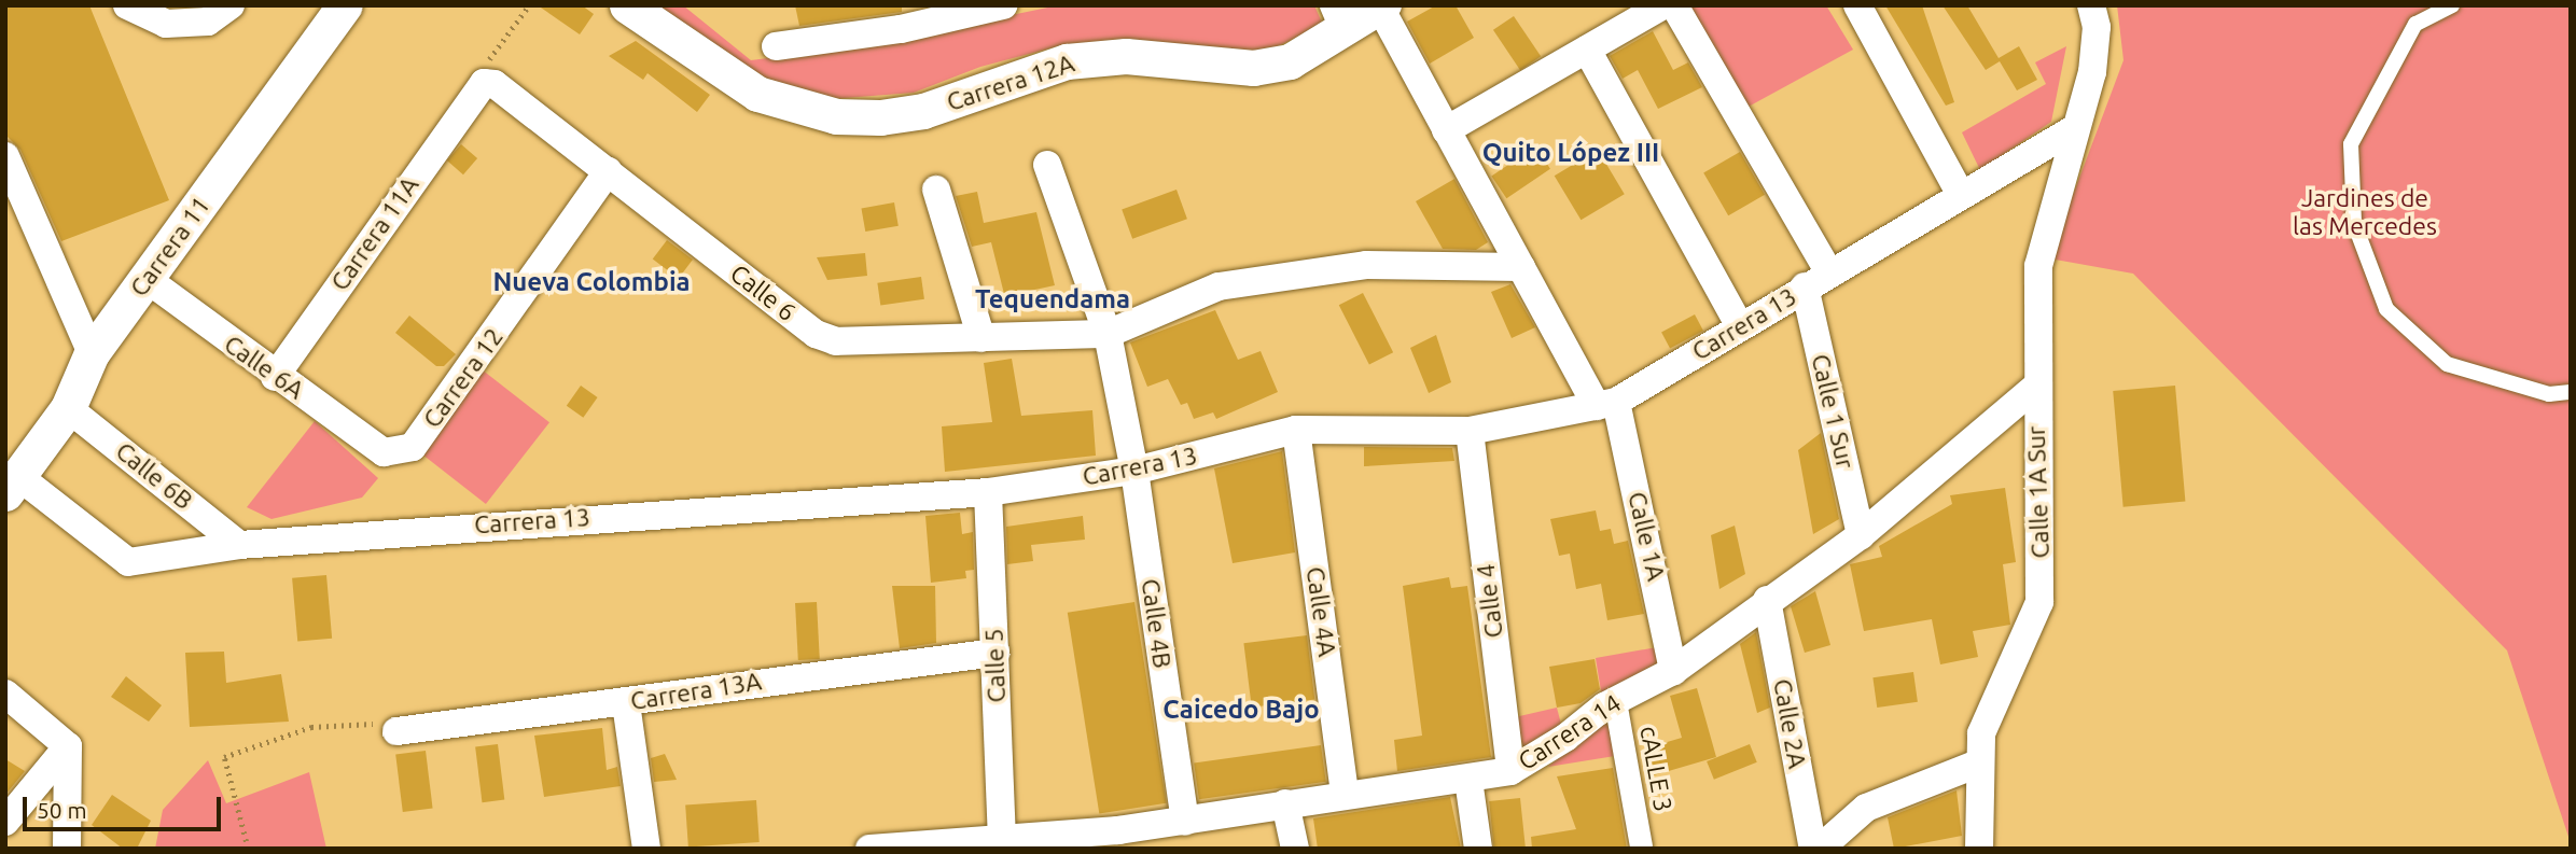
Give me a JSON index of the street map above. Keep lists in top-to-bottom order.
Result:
{
  "streets": {
    "street": [
      "Carrera 12A",
      "Carrera 11A",
      "Carrera 11",
      "Calle 6",
      "Carrera 13",
      "Calle 6A",
      "Carrera 12",
      "Calle 1 Sur",
      "Calle 6B",
      "Calle 1A Sur",
      "Calle 1A",
      "Calle 4",
      "Calle 4A",
      "Calle 4B",
      "Calle 5",
      "Carrera 13A",
      "Calle 2A",
      "Carrera 14",
      "cALLE 3"
    ]
  },
  "crossings": [
    ["Carrera 12A", "Calle 1A"],
    ["Carrera 11A", "Calle 6"],
    ["Carrera 11A", "Calle 6A"],
    ["Carrera 11", "Carrera 13"],
    ["Carrera 11", "Calle 6A"],
    ["Carrera 11", "Calle 6B"],
    ["Calle 6", "Carrera 12"],
    ["Calle 6", "Calle 4B"],
    ["Carrera 13", "Calle 1 Sur"],
    ["Carrera 13", "Calle 6B"],
    ["Carrera 13", "Calle 1A Sur"],
    ["Carrera 13", "Calle 1A"],
    ["Carrera 13", "Calle 4"],
    ["Carrera 13", "Calle 4A"],
    ["Carrera 13", "Calle 4B"],
    ["Carrera 13", "Calle 5"],
    ["Calle 6A", "Carrera 12"],
    ["Calle 1 Sur", "Carrera 14"],
    ["Calle 1A Sur", "Carrera 14"],
    ["Calle 1A", "Carrera 14"],
    ["Calle 4", "Carrera 14"],
    ["Calle 4A", "Carrera 14"],
    ["Calle 4B", "Carrera 14"],
    ["Calle 5", "Carrera 13A"],
    ["Calle 5", "Carrera 14"],
    ["Calle 2A", "Carrera 14"],
    ["Carrera 14", "cALLE 3"]
  ],
  "districts": [
    "Quito López III",
    "Nueva Colombia",
    "Tequendama",
    "Caicedo Bajo"
  ],
  "parks": ["Jardines de las Mercedes"],
  "scale_bar": "50 m"
}
